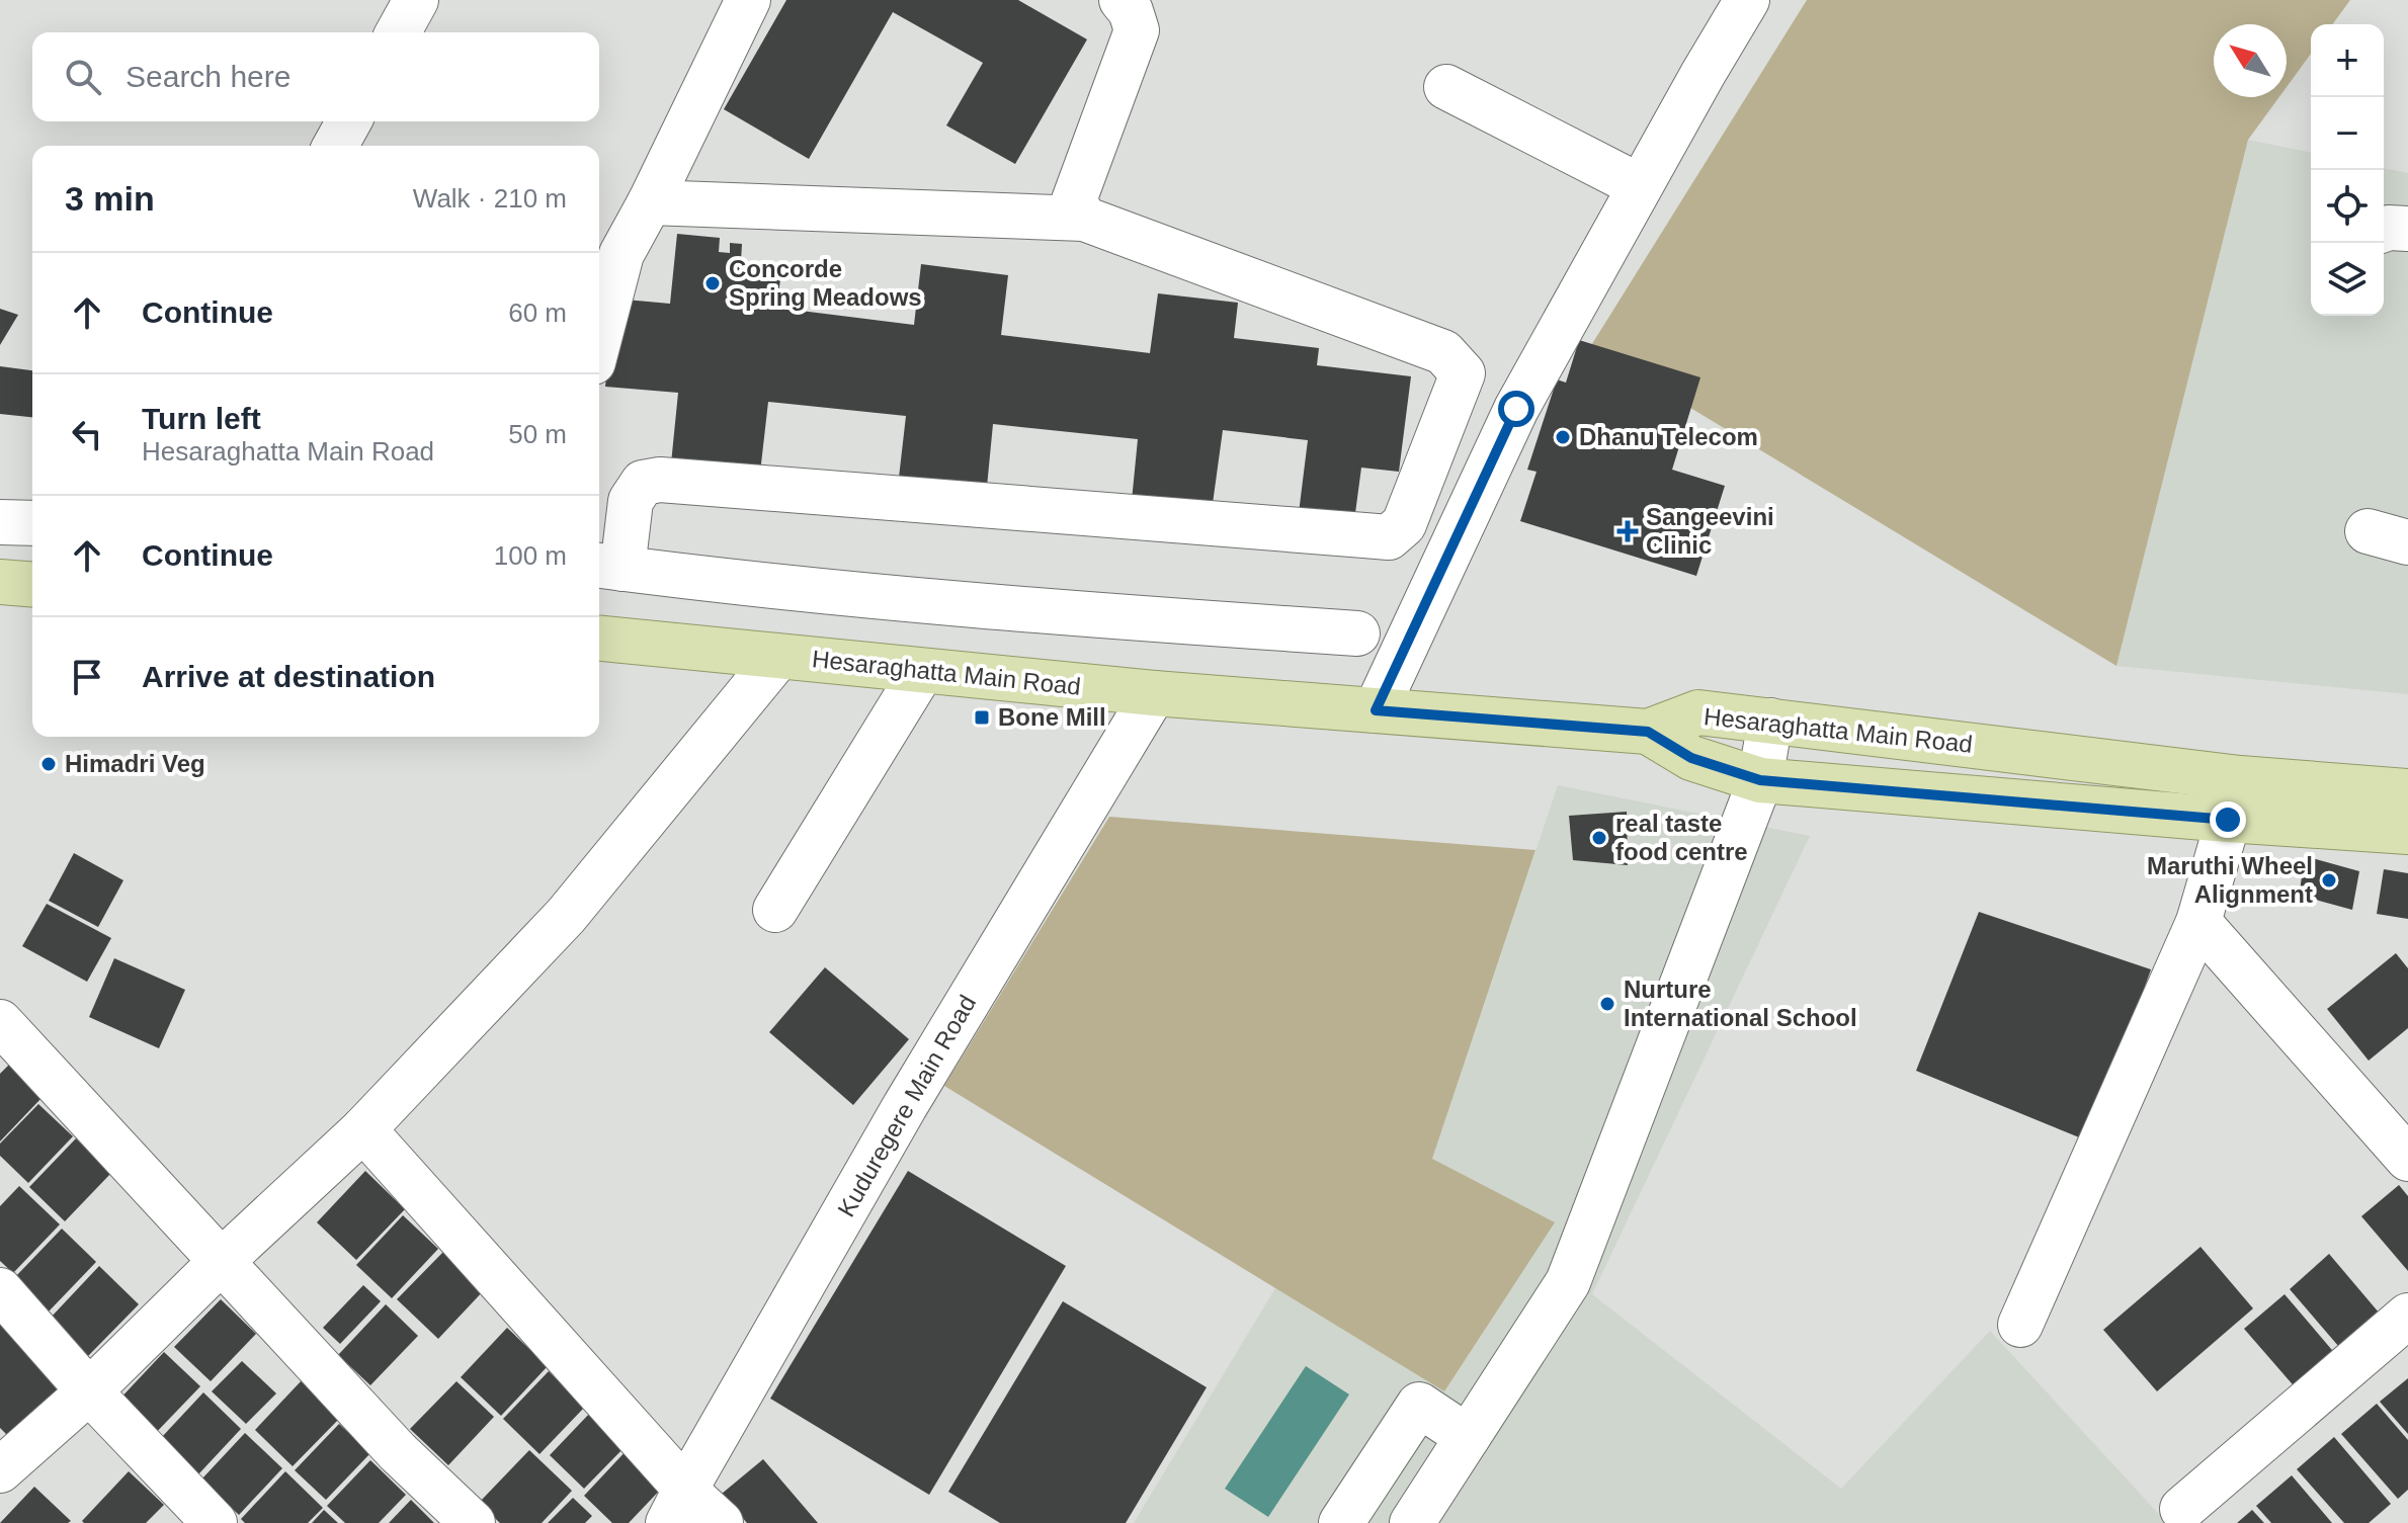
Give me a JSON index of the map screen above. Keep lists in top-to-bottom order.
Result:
{
  "streets": {
    "main road": ["Hesaraghatta Main Road"],
    "street": ["Kuduregere Main Road"]
  },
  "crossings": [
    ["Hesaraghatta Main Road", "Kuduregere Main Road"]
  ],
  "places": {
    "other": [
      "Concorde Spring Meadows",
      "Dhanu Telecom",
      "Himadri Veg",
      "real taste food centre",
      "Maruthi Wheel Alignment",
      "Nurture International School"
    ],
    "health": ["Sangeevini Clinic"],
    "transit": ["Bone Mill"]
  },
  "north": "top left",
  "page": {
    "map_buttons": ["+", "−"],
    "search": "Search here",
    "heading": ["3 min", "Walk · 210 m"],
    "list": [
      ["Continue", "60 m"],
      ["Turn left", "Hesaraghatta Main Road", "50 m"],
      ["Continue", "100 m"],
      "Arrive at destination"
    ]
  }
}
